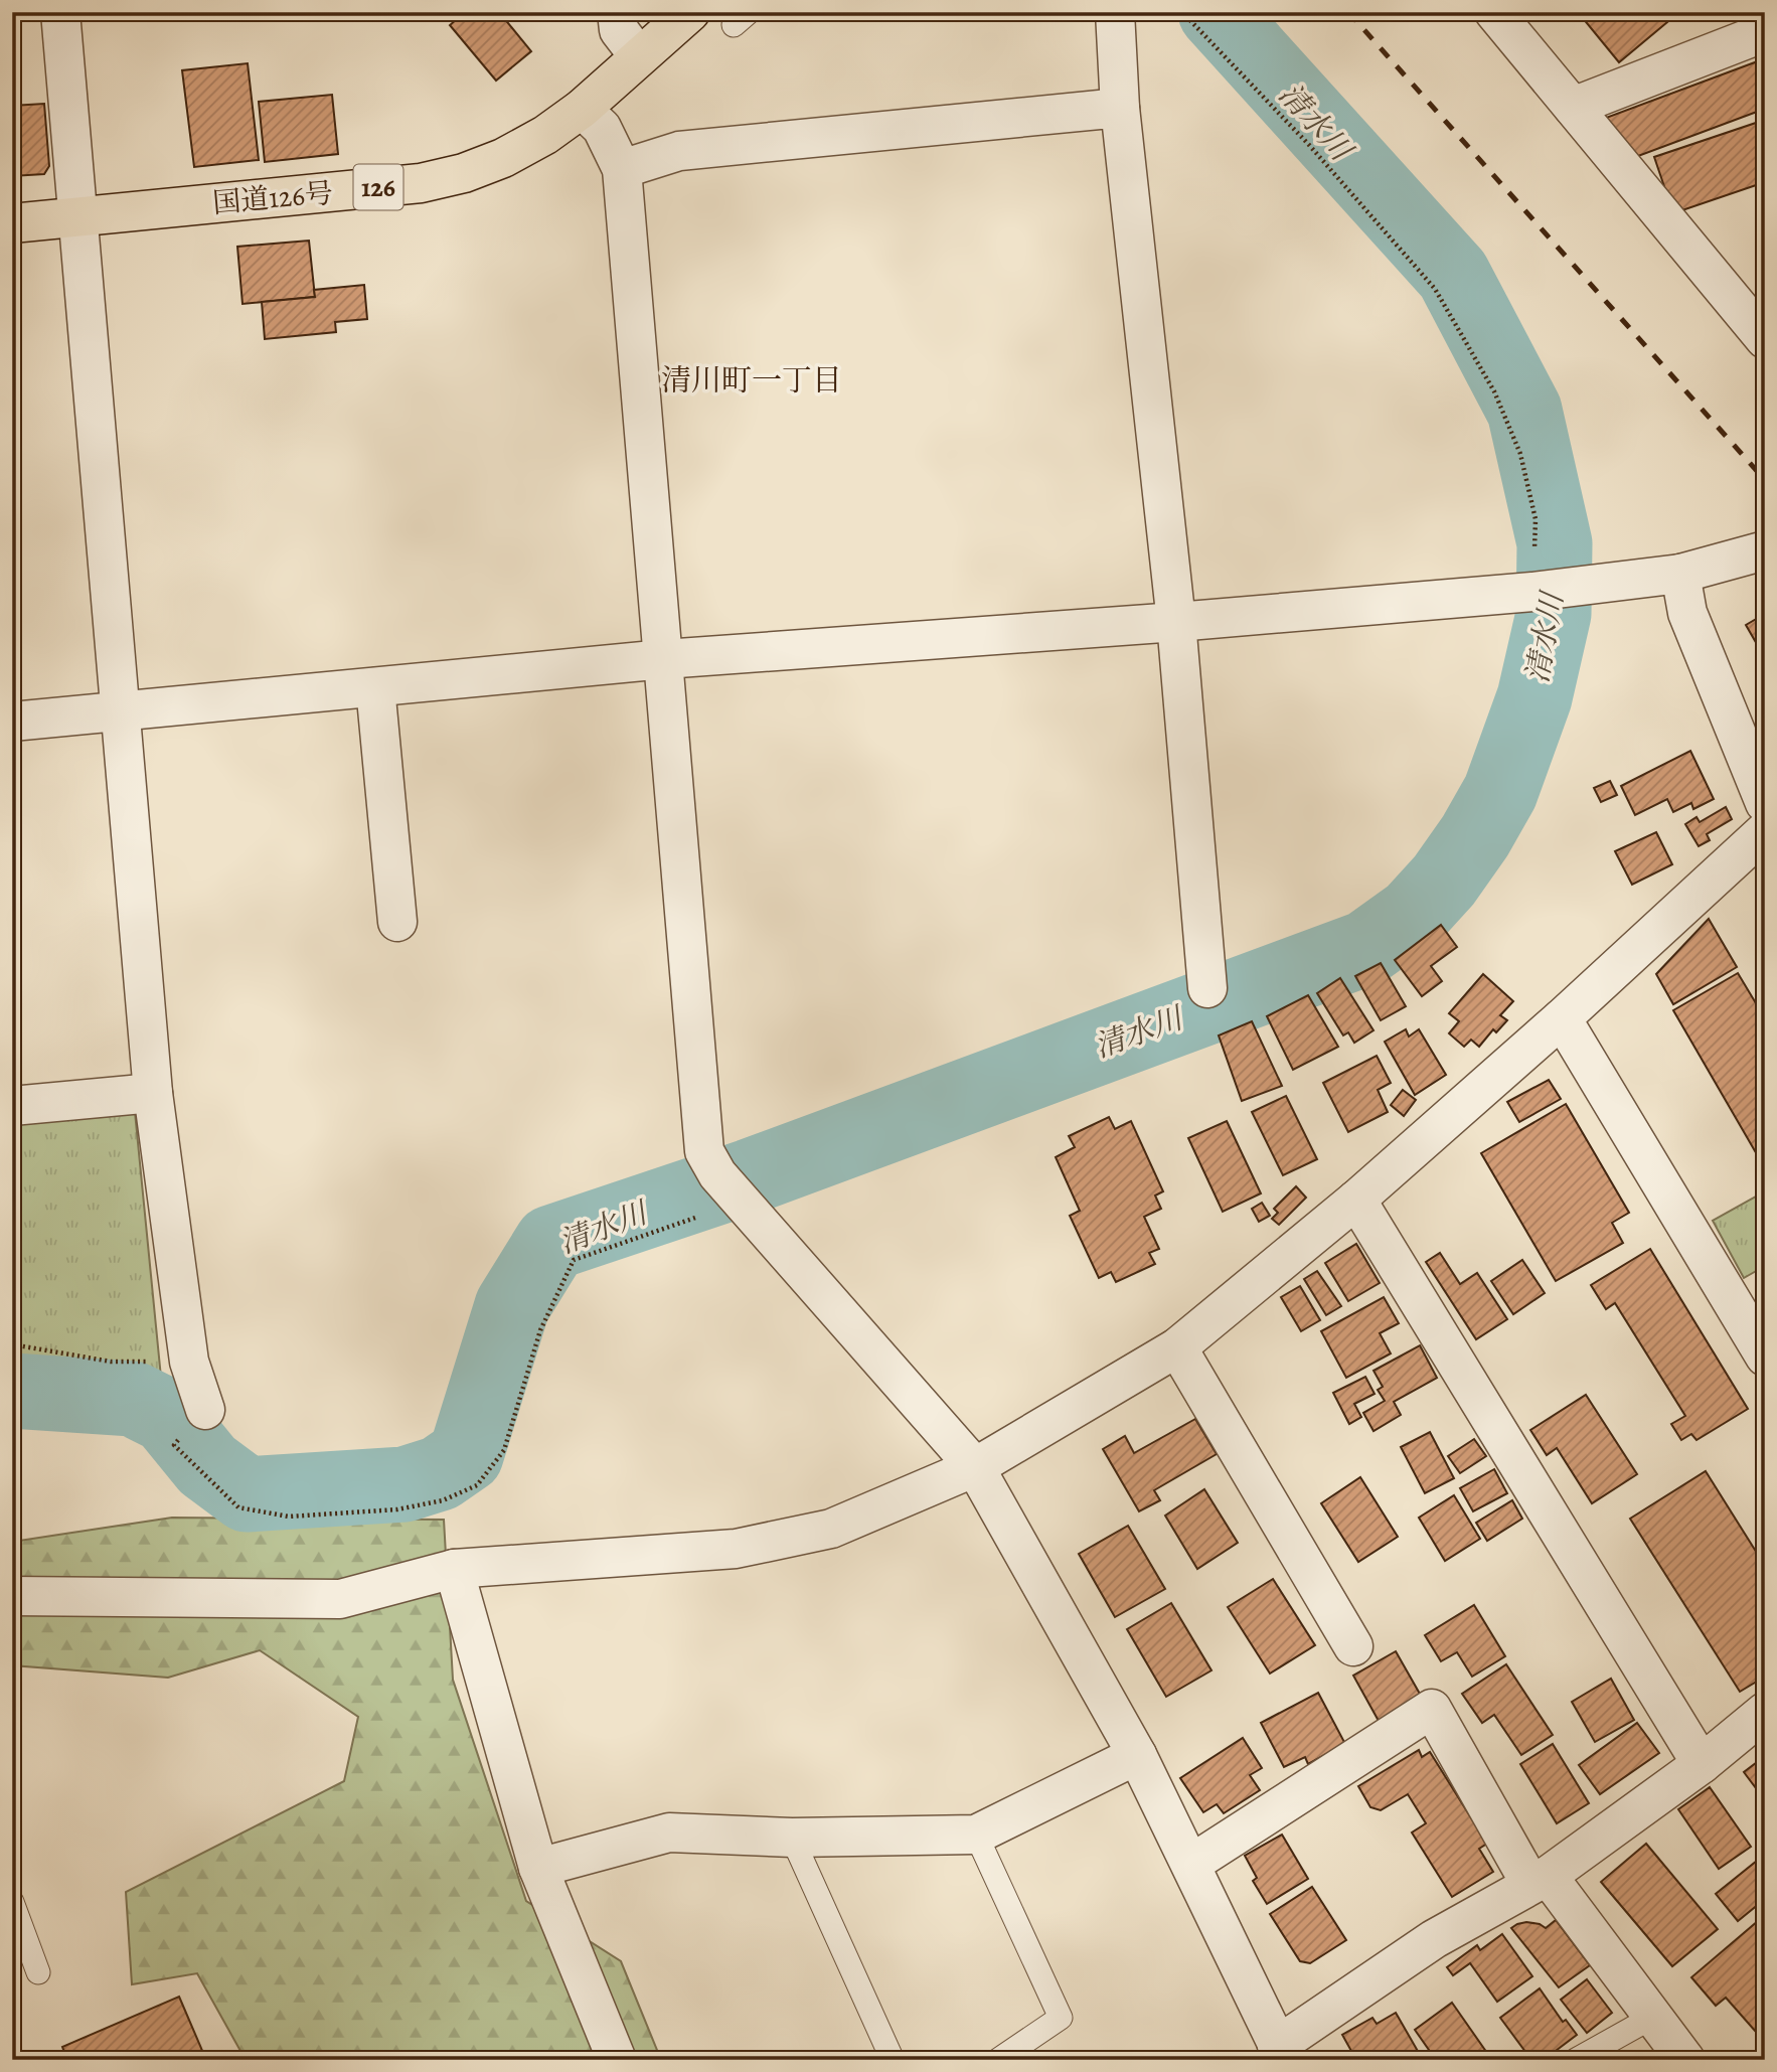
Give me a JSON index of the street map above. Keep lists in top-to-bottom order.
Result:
{
  "streets": {
    "highway": ["126", "国道126号"]
  },
  "districts": ["清川町一丁目"],
  "water": ["清水川"]
}
